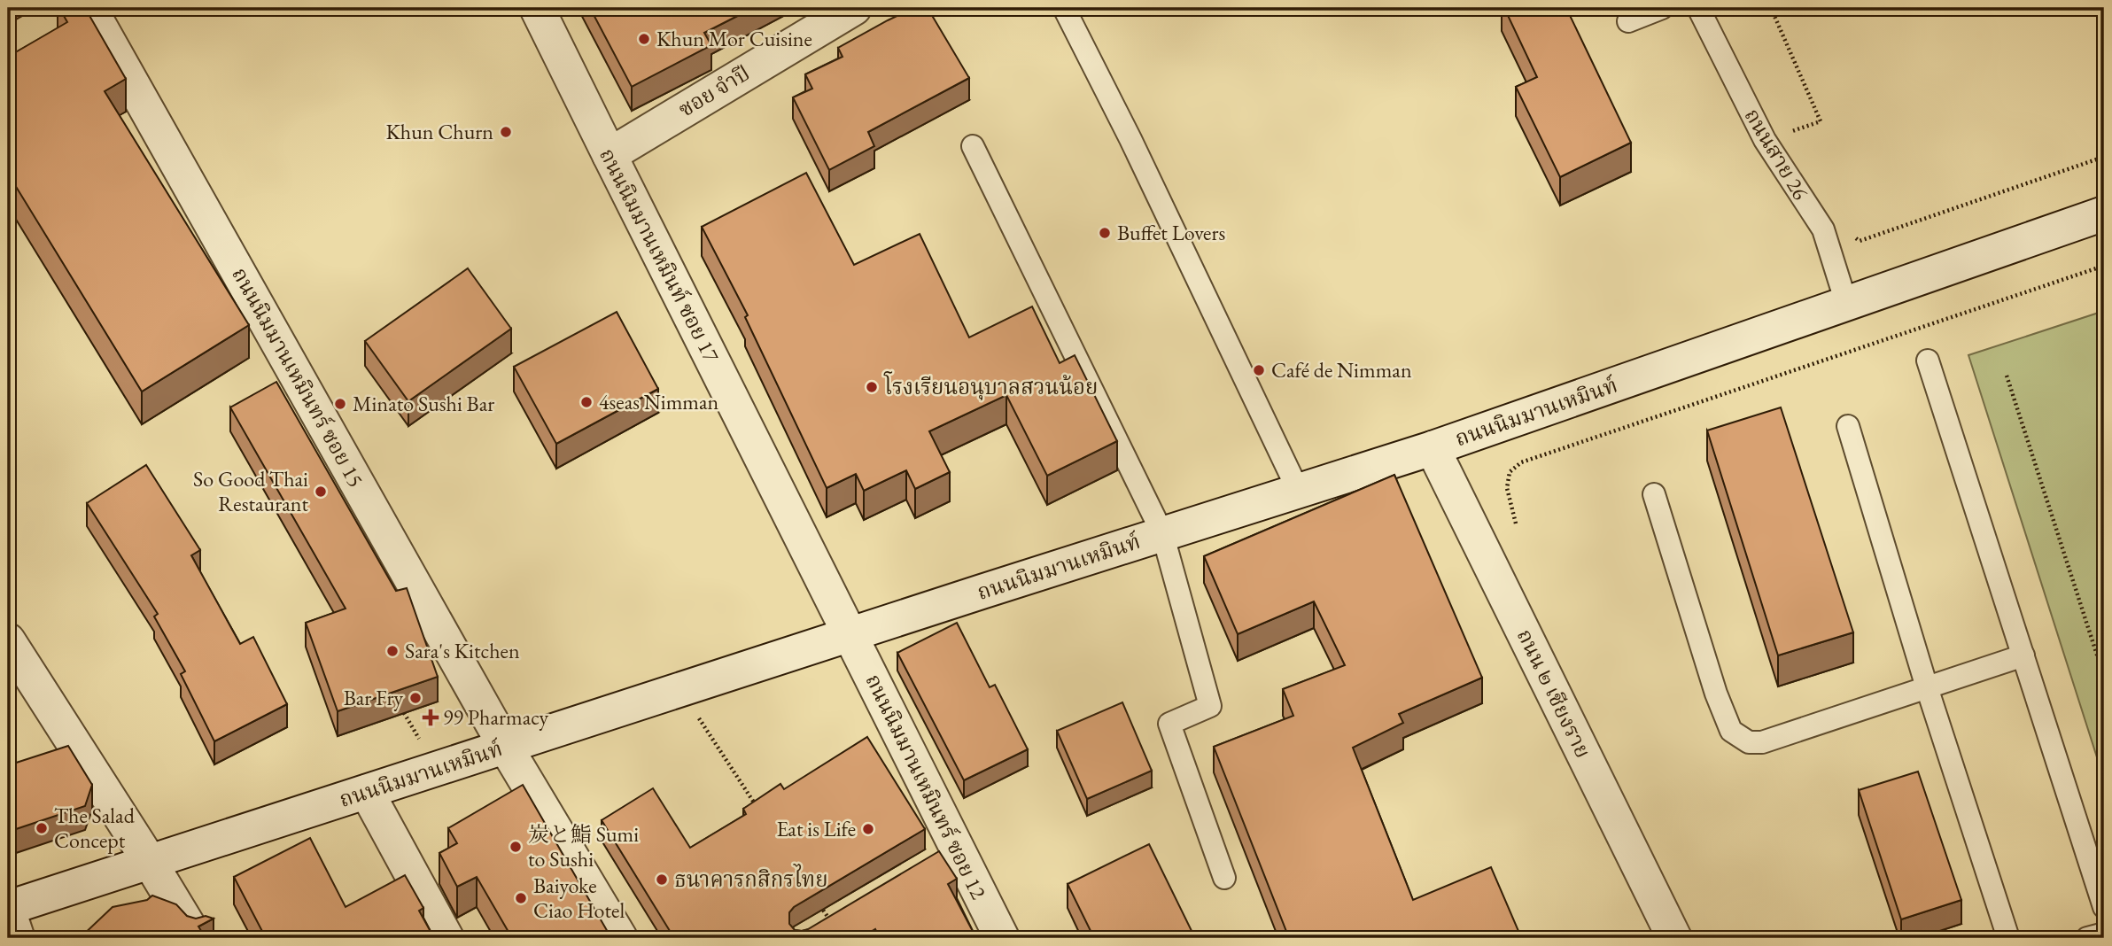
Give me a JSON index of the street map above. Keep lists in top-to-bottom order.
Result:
{
  "streets": {
    "street": [
      "ซอย จำปี",
      "ถนนนิมมานเหมินท์ ซอย 17",
      "ถนนนิมมานเหมินทร์ ซอย 15",
      "ถนนนิมมานเหมินท์",
      "ถนน ๒ เชียงราย",
      "ถนนนิมมานเหมินทร์ ซอย 12"
    ],
    "lane": ["ถนนสาย 26"]
  },
  "crossings": [
    ["ซอย จำปี", "ถนนนิมมานเหมินท์ ซอย 17"],
    ["ถนนสาย 26", "ถนนนิมมานเหมินท์"],
    ["ถนนนิมมานเหมินท์ ซอย 17", "ถนนนิมมานเหมินท์"],
    ["ถนนนิมมานเหมินท์ ซอย 17", "ถนนนิมมานเหมินทร์ ซอย 12"],
    ["ถนนนิมมานเหมินทร์ ซอย 15", "ถนนนิมมานเหมินท์"],
    ["ถนนนิมมานเหมินท์", "ถนน ๒ เชียงราย"],
    ["ถนนนิมมานเหมินท์", "ถนนนิมมานเหมินทร์ ซอย 12"]
  ],
  "places": {
    "other": [
      "Khun Mor Cuisine",
      "Khun Churn",
      "Buffet Lovers",
      "Café de Nimman",
      "โรงเรียนอนุบาลสวนน้อย",
      "4seas Nimman",
      "Minato Sushi Bar",
      "So Good Thai Restaurant",
      "Sara's Kitchen",
      "Bar Fry",
      "The Salad Concept",
      "Eat is Life",
      "炭と鮨 Sumi to Sushi",
      "ธนาคารกสิกรไทย",
      "Baiyoke Ciao Hotel"
    ],
    "health": ["99 Pharmacy"]
  }
}
